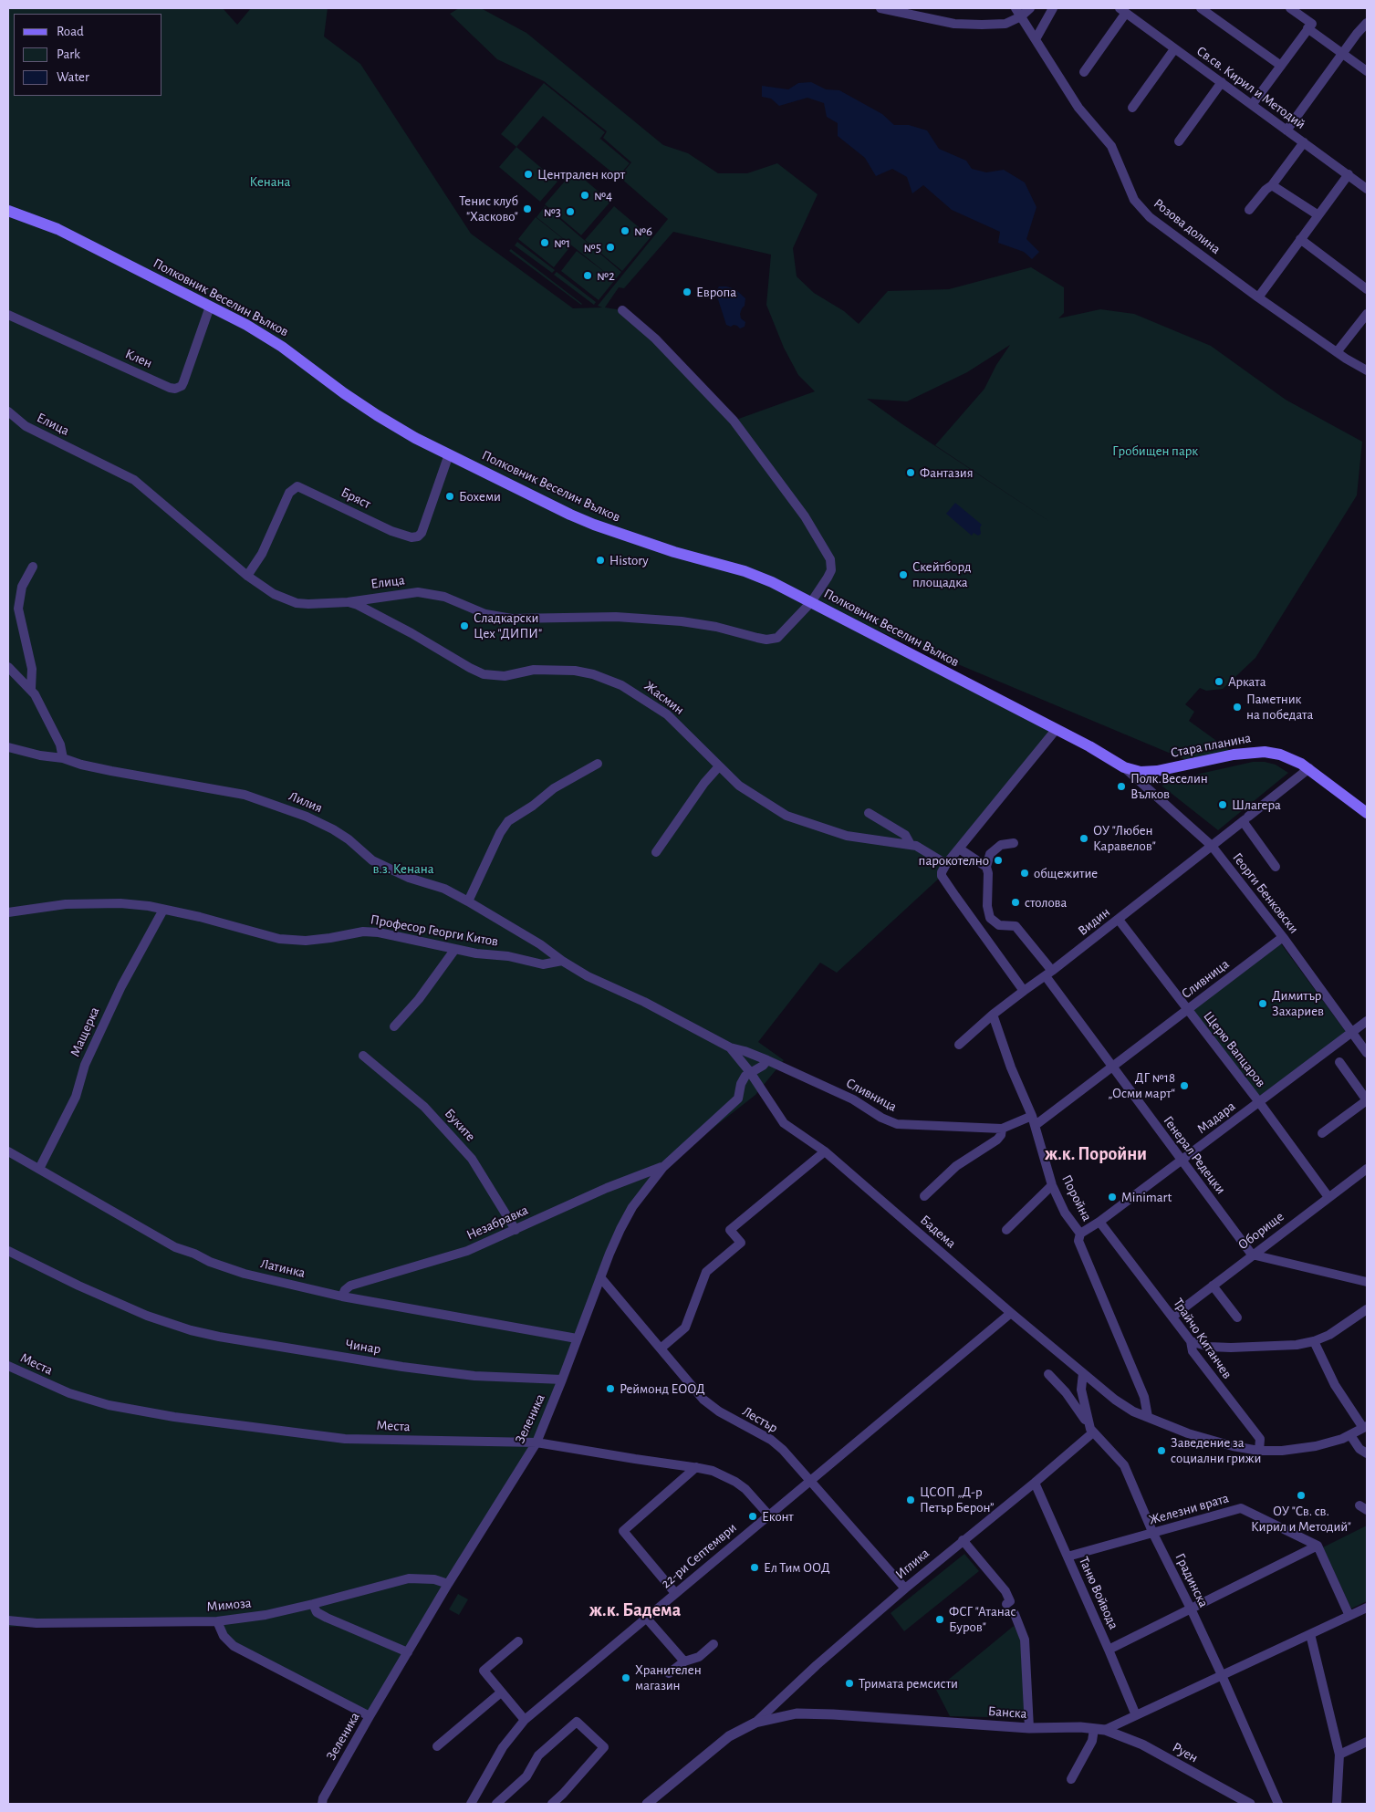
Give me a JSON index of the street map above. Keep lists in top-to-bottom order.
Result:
{
  "streets": {
    "main road": ["Полковник Веселин Вълков", "Стара планина"],
    "street": [
      "Св.св. Кирил и Методий",
      "Розова долина",
      "Клен",
      "Елица",
      "Бряст",
      "Жасмин",
      "Лилия",
      "Георги Бенковски",
      "Видин",
      "Професор Георги Китов",
      "Сливница",
      "Мащерка",
      "Щерю Вапцаров",
      "Мадара",
      "Буките",
      "Генерал Редецки",
      "Поройна",
      "Незабравка",
      "Оборище",
      "Бадема",
      "Латинка",
      "Трайчо Китанчев",
      "Чинар",
      "Места",
      "Зеленика",
      "Лестър",
      "Железни врата",
      "22-ри Септември",
      "Иглика",
      "Градинска",
      "Таню Войвода",
      "Мимоза",
      "Банска",
      "Руен"
    ]
  },
  "crossings": [
    ["Полковник Веселин Вълков", "Клен"],
    ["Полковник Веселин Вълков", "Елица"],
    ["Полковник Веселин Вълков", "Бряст"],
    ["Полковник Веселин Вълков", "Стара планина"],
    ["Полковник Веселин Вълков", "Георги Бенковски"],
    ["Елица", "Бряст"],
    ["Елица", "Жасмин"],
    ["Стара планина", "Георги Бенковски"],
    ["Стара планина", "Видин"],
    ["Лилия", "Професор Георги Китов"],
    ["Георги Бенковски", "Видин"],
    ["Георги Бенковски", "Сливница"],
    ["Георги Бенковски", "Мадара"],
    ["Видин", "Щерю Вапцаров"],
    ["Видин", "Генерал Редецки"],
    ["Видин", "Поройна"],
    ["Професор Георги Китов", "Мащерка"],
    ["Сливница", "Щерю Вапцаров"],
    ["Сливница", "Генерал Редецки"],
    ["Сливница", "Поройна"],
    ["Сливница", "Бадема"],
    ["Сливница", "Зеленика"],
    ["Мащерка", "Латинка"],
    ["Щерю Вапцаров", "Мадара"],
    ["Щерю Вапцаров", "Оборище"],
    ["Мадара", "Генерал Редецки"],
    ["Мадара", "Поройна"],
    ["Мадара", "Трайчо Китанчев"],
    ["Буките", "Незабравка"],
    ["Генерал Редецки", "Оборище"],
    ["Поройна", "Бадема"],
    ["Незабравка", "Латинка"],
    ["Незабравка", "Зеленика"],
    ["Оборище", "Трайчо Китанчев"],
    ["Бадема", "Трайчо Китанчев"],
    ["Бадема", "Зеленика"],
    ["Бадема", "22-ри Септември"],
    ["Латинка", "Зеленика"],
    ["Чинар", "Зеленика"],
    ["Места", "Зеленика"],
    ["Места", "22-ри Септември"],
    ["Зеленика", "Лестър"],
    ["Зеленика", "Мимоза"],
    ["Лестър", "22-ри Септември"],
    ["Лестър", "Иглика"],
    ["Железни врата", "Градинска"],
    ["Железни врата", "Таню Войвода"],
    ["Иглика", "Градинска"],
    ["Иглика", "Таню Войвода"],
    ["Иглика", "Банска"],
    ["Градинска", "Банска"],
    ["Таню Войвода", "Банска"],
    ["Банска", "Руен"]
  ],
  "districts": ["ж.к. Поройни", "ж.к. Бадема"],
  "parks": ["Кенана", "Гробищен парк", "в.з. Кенана"],
  "places": [
    "Централен корт",
    "№4",
    "Тенис клуб \"Хасково\"",
    "№3",
    "№6",
    "№1",
    "№5",
    "№2",
    "Европа",
    "Фантазия",
    "Бохеми",
    "History",
    "Скейтборд площадка",
    "Сладкарски Цех \"ДИПИ\"",
    "Арката",
    "Паметник на победата",
    "Полк.Веселин Вълков",
    "Шлагера",
    "ОУ \"Любен Каравелов\"",
    "парокотелно",
    "общежитие",
    "столова",
    "Димитър Захариев",
    "ДГ №18 „Осми март“",
    "Minimart",
    "Реймонд ЕООД",
    "Заведение за социални грижи",
    "ОУ \"Св. св. Кирил и Методий\"",
    "ЦСОП „Д-р Петър Берон”",
    "Еконт",
    "Ел Тим ООД",
    "ФСГ \"Атанас Буров\"",
    "Хранителен магазин",
    "Тримата ремсисти"
  ],
  "legend": ["Road", "Park", "Water"]
}
